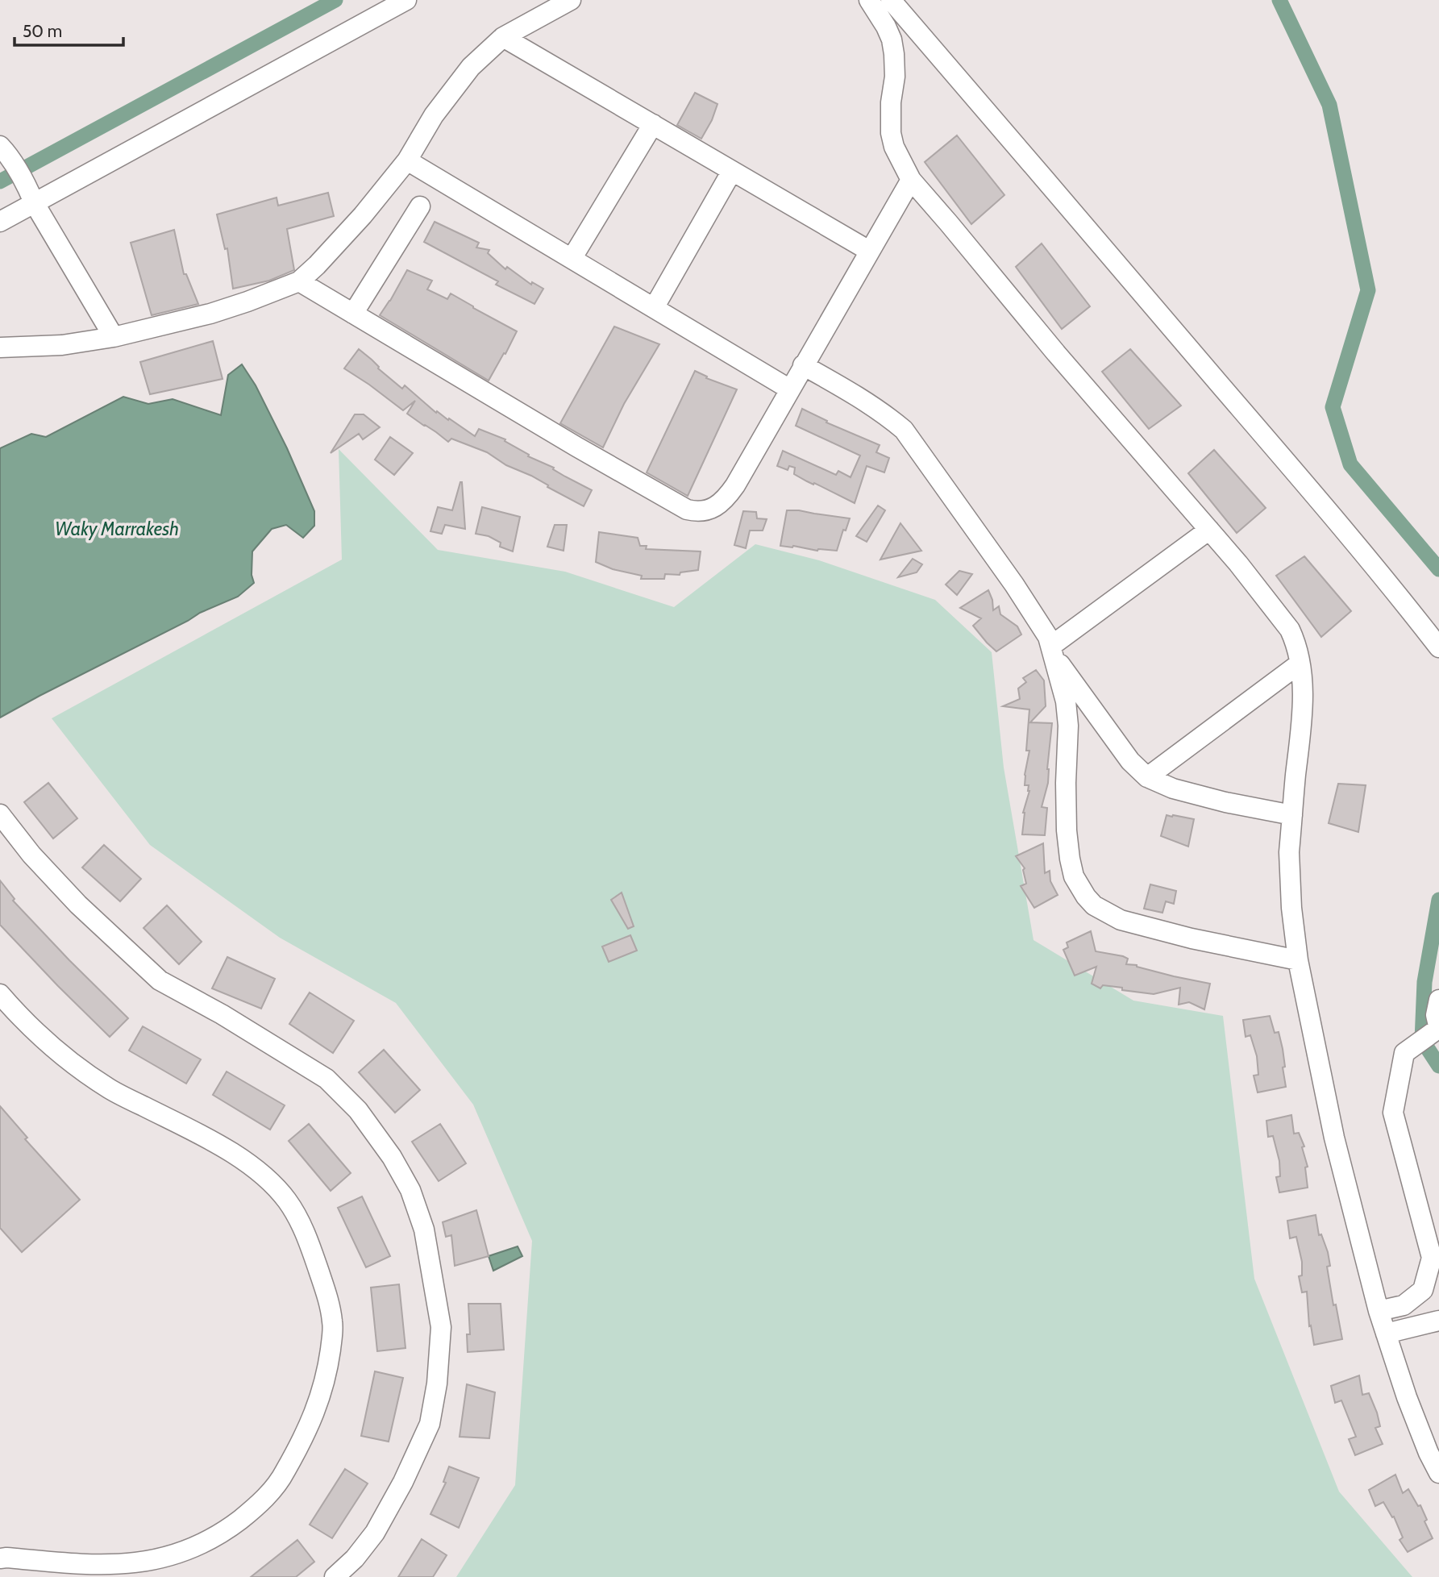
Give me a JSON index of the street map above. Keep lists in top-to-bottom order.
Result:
{
  "water": ["Waky Marrakesh"],
  "scale_bar": "50 m"
}
